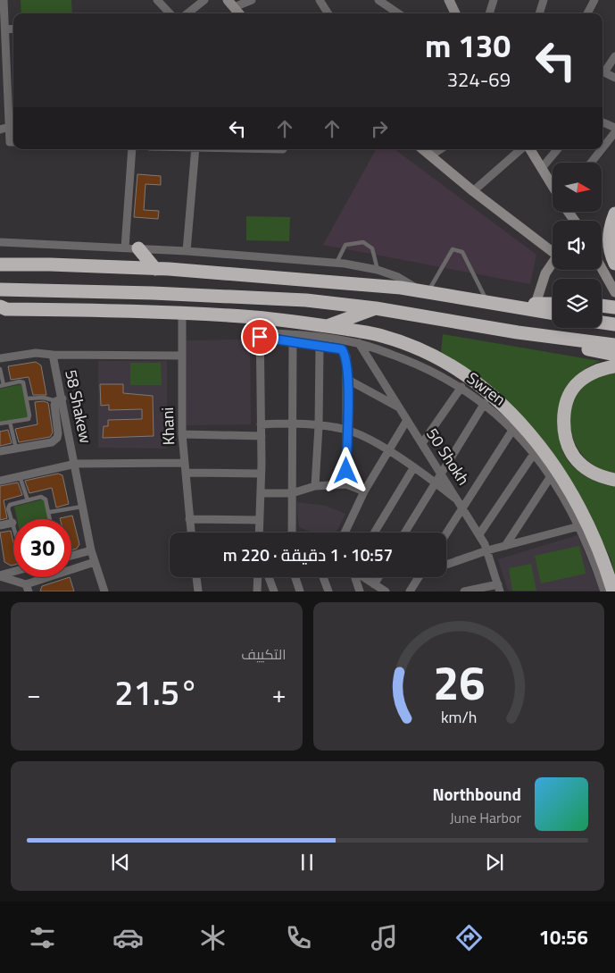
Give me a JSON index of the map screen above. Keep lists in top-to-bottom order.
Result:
{
  "streets": {
    "street": [
      "Swren",
      "58 Shakew",
      "Khani",
      "50 Shokh"
    ]
  },
  "crossings": [
    ["Swren", "50 Shokh"],
    ["58 Shakew", "Khani"]
  ],
  "north": "right",
  "page": {
    "turn": ["130 m", "324-69"],
    "limit": "30",
    "trip": "10:57 · 1 دقيقة · 220 m",
    "tile": "التكييف",
    "heat": ["−", "21.5°", "+"],
    "song": ["Northbound", "June Harbor"],
    "tabs": "10:56",
    "gauge": ["26", "km/h"]
  }
}
